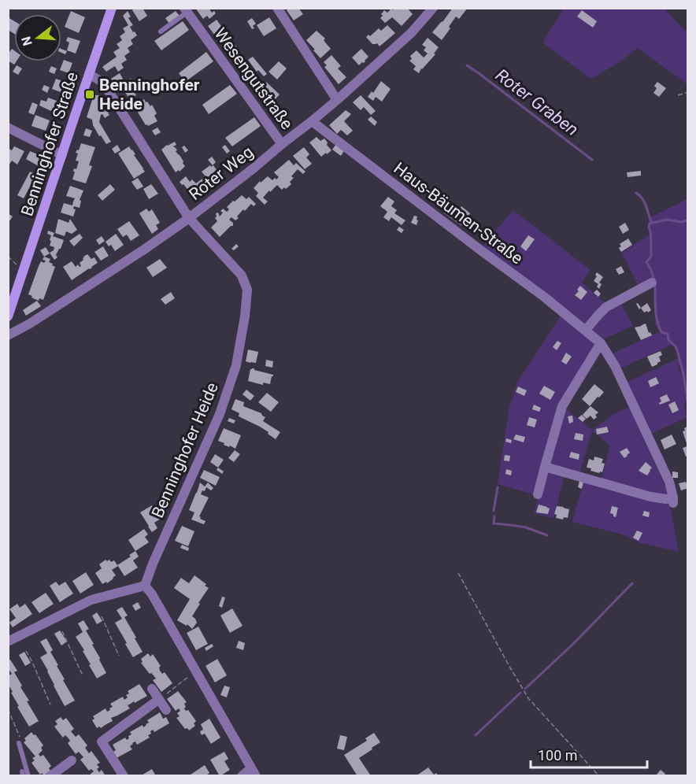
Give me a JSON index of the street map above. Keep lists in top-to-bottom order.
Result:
{
  "streets": {
    "main road": ["Benninghofer Straße"],
    "street": [
      "Wesengutstraße",
      "Roter Weg",
      "Haus-Bäumen-Straße",
      "Benninghofer Heide"
    ]
  },
  "crossings": [
    ["Wesengutstraße", "Roter Weg"],
    ["Benninghofer Straße", "Benninghofer Heide"],
    ["Roter Weg", "Haus-Bäumen-Straße"],
    ["Roter Weg", "Benninghofer Heide"]
  ],
  "water": ["Roter Graben"],
  "places": {
    "transit": ["Benninghofer Heide"]
  },
  "scale_bar": "100 m",
  "north": "left"
}
